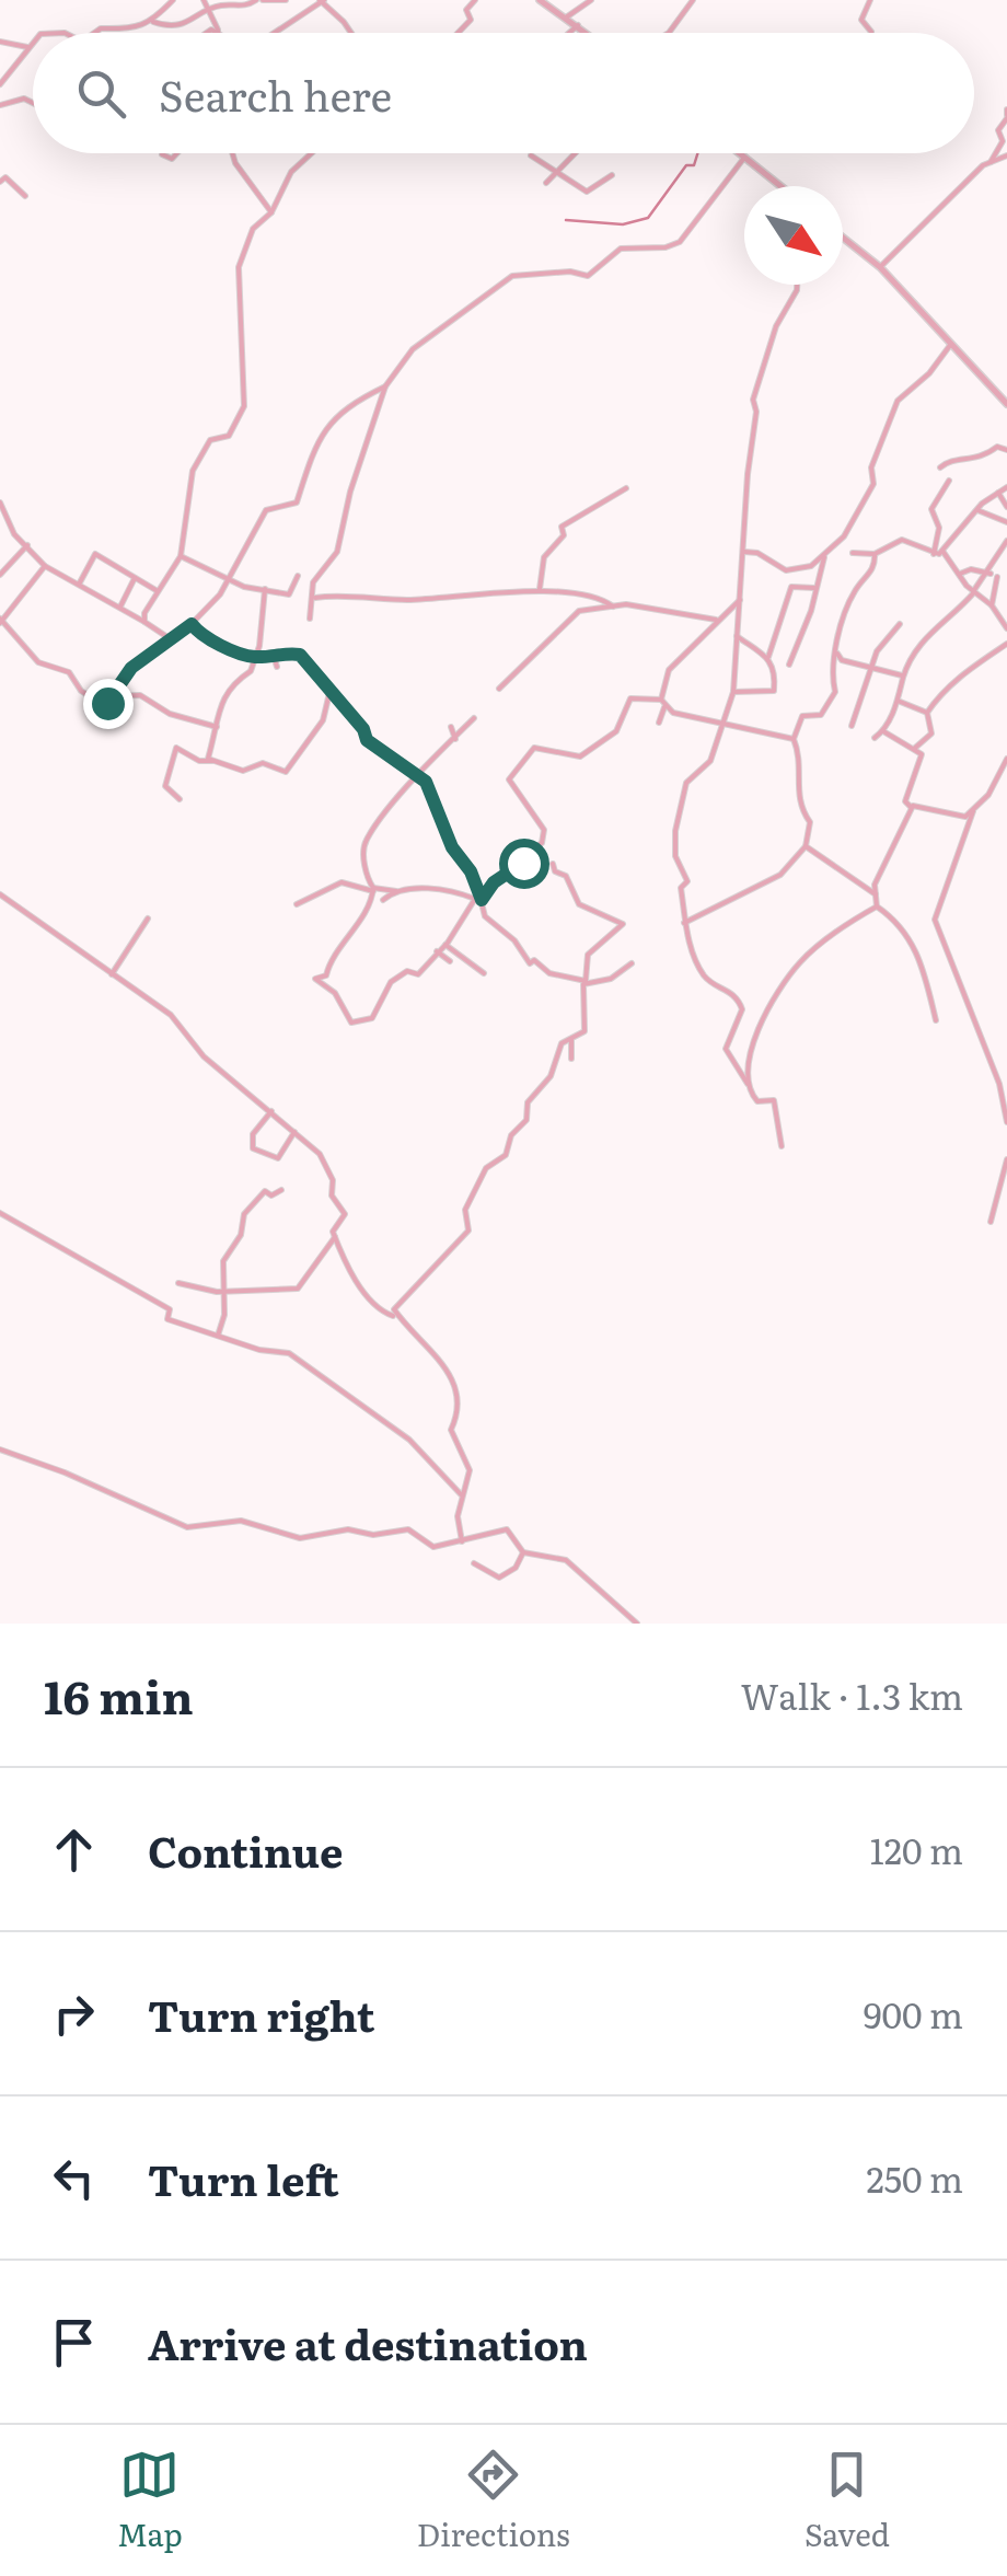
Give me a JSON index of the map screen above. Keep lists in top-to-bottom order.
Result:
{
  "north": "bottom right",
  "page": {
    "search": "Search here",
    "heading": ["16 min", "Walk · 1.3 km"],
    "list": [
      ["Continue", "120 m"],
      ["Turn right", "900 m"],
      ["Turn left", "250 m"],
      "Arrive at destination"
    ],
    "nav": ["Map", "Directions", "Saved"]
  }
}
